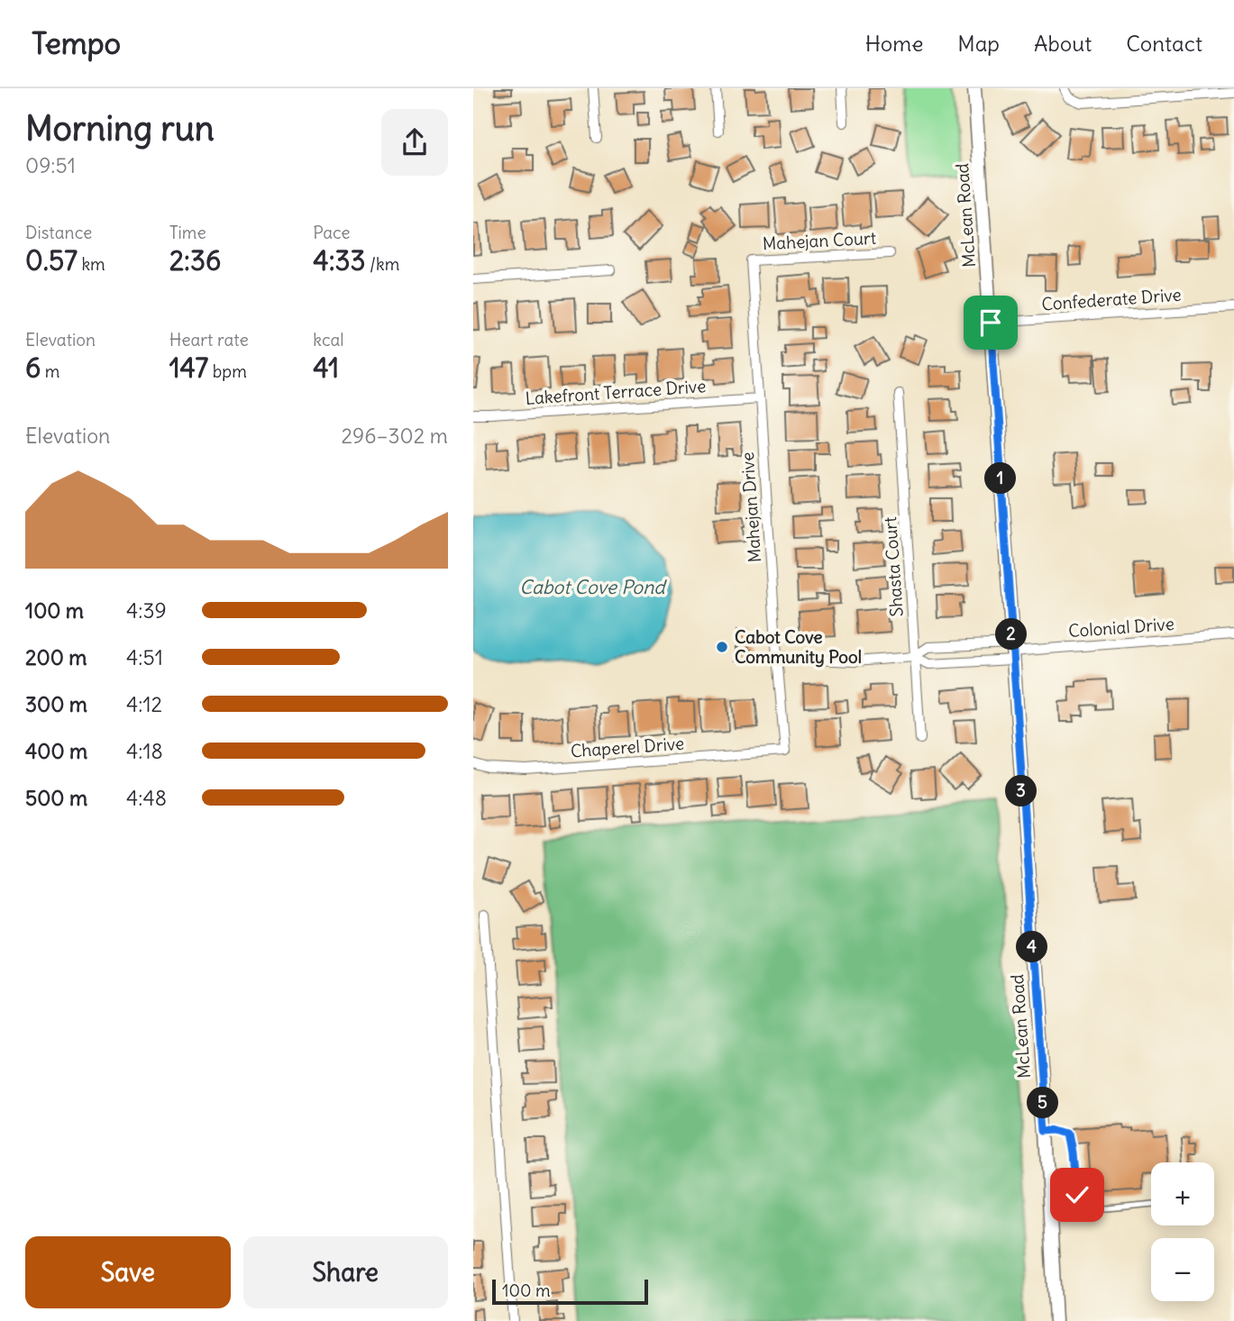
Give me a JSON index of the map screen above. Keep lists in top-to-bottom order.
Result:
{
  "streets": {
    "street": [
      "McLean Road",
      "Mahejan Court",
      "Confederate Drive",
      "Lakefront Terrace Drive",
      "Mahejan Drive",
      "Shasta Court",
      "Colonial Drive",
      "Chaperel Drive"
    ]
  },
  "crossings": [
    ["McLean Road", "Confederate Drive"],
    ["McLean Road", "Colonial Drive"],
    ["Mahejan Court", "Mahejan Drive"],
    ["Lakefront Terrace Drive", "Mahejan Drive"],
    ["Mahejan Drive", "Chaperel Drive"]
  ],
  "water": ["Cabot Cove Pond"],
  "places": ["Cabot Cove Community Pool"],
  "scale_bar": "100 m",
  "page": {
    "header": "Tempo",
    "nav": [
      "Home",
      "Map",
      "About",
      "Contact"
    ],
    "heading": ["Morning run", "09:51"],
    "stats": [
      ["Distance", "0.57 km"],
      ["Time", "2:36"],
      ["Pace", "4:33 /km"],
      ["Elevation", "6 m"],
      ["Heart rate", "147 bpm"],
      ["kcal", "41"]
    ],
    "chart": ["Elevation", "296–302 m"],
    "pins": [
      "1",
      "2",
      "3",
      "4",
      "5"
    ],
    "list": [
      {
        "name": "100 m",
        "note": "4:39"
      },
      {
        "name": "200 m",
        "note": "4:51"
      },
      {
        "name": "300 m",
        "note": "4:12"
      },
      {
        "name": "400 m",
        "note": "4:18"
      },
      {
        "name": "500 m",
        "note": "4:48"
      }
    ],
    "map_buttons": ["+", "−"],
    "buttons": ["Save", "Share"],
    "scale": "100 m"
  }
}
